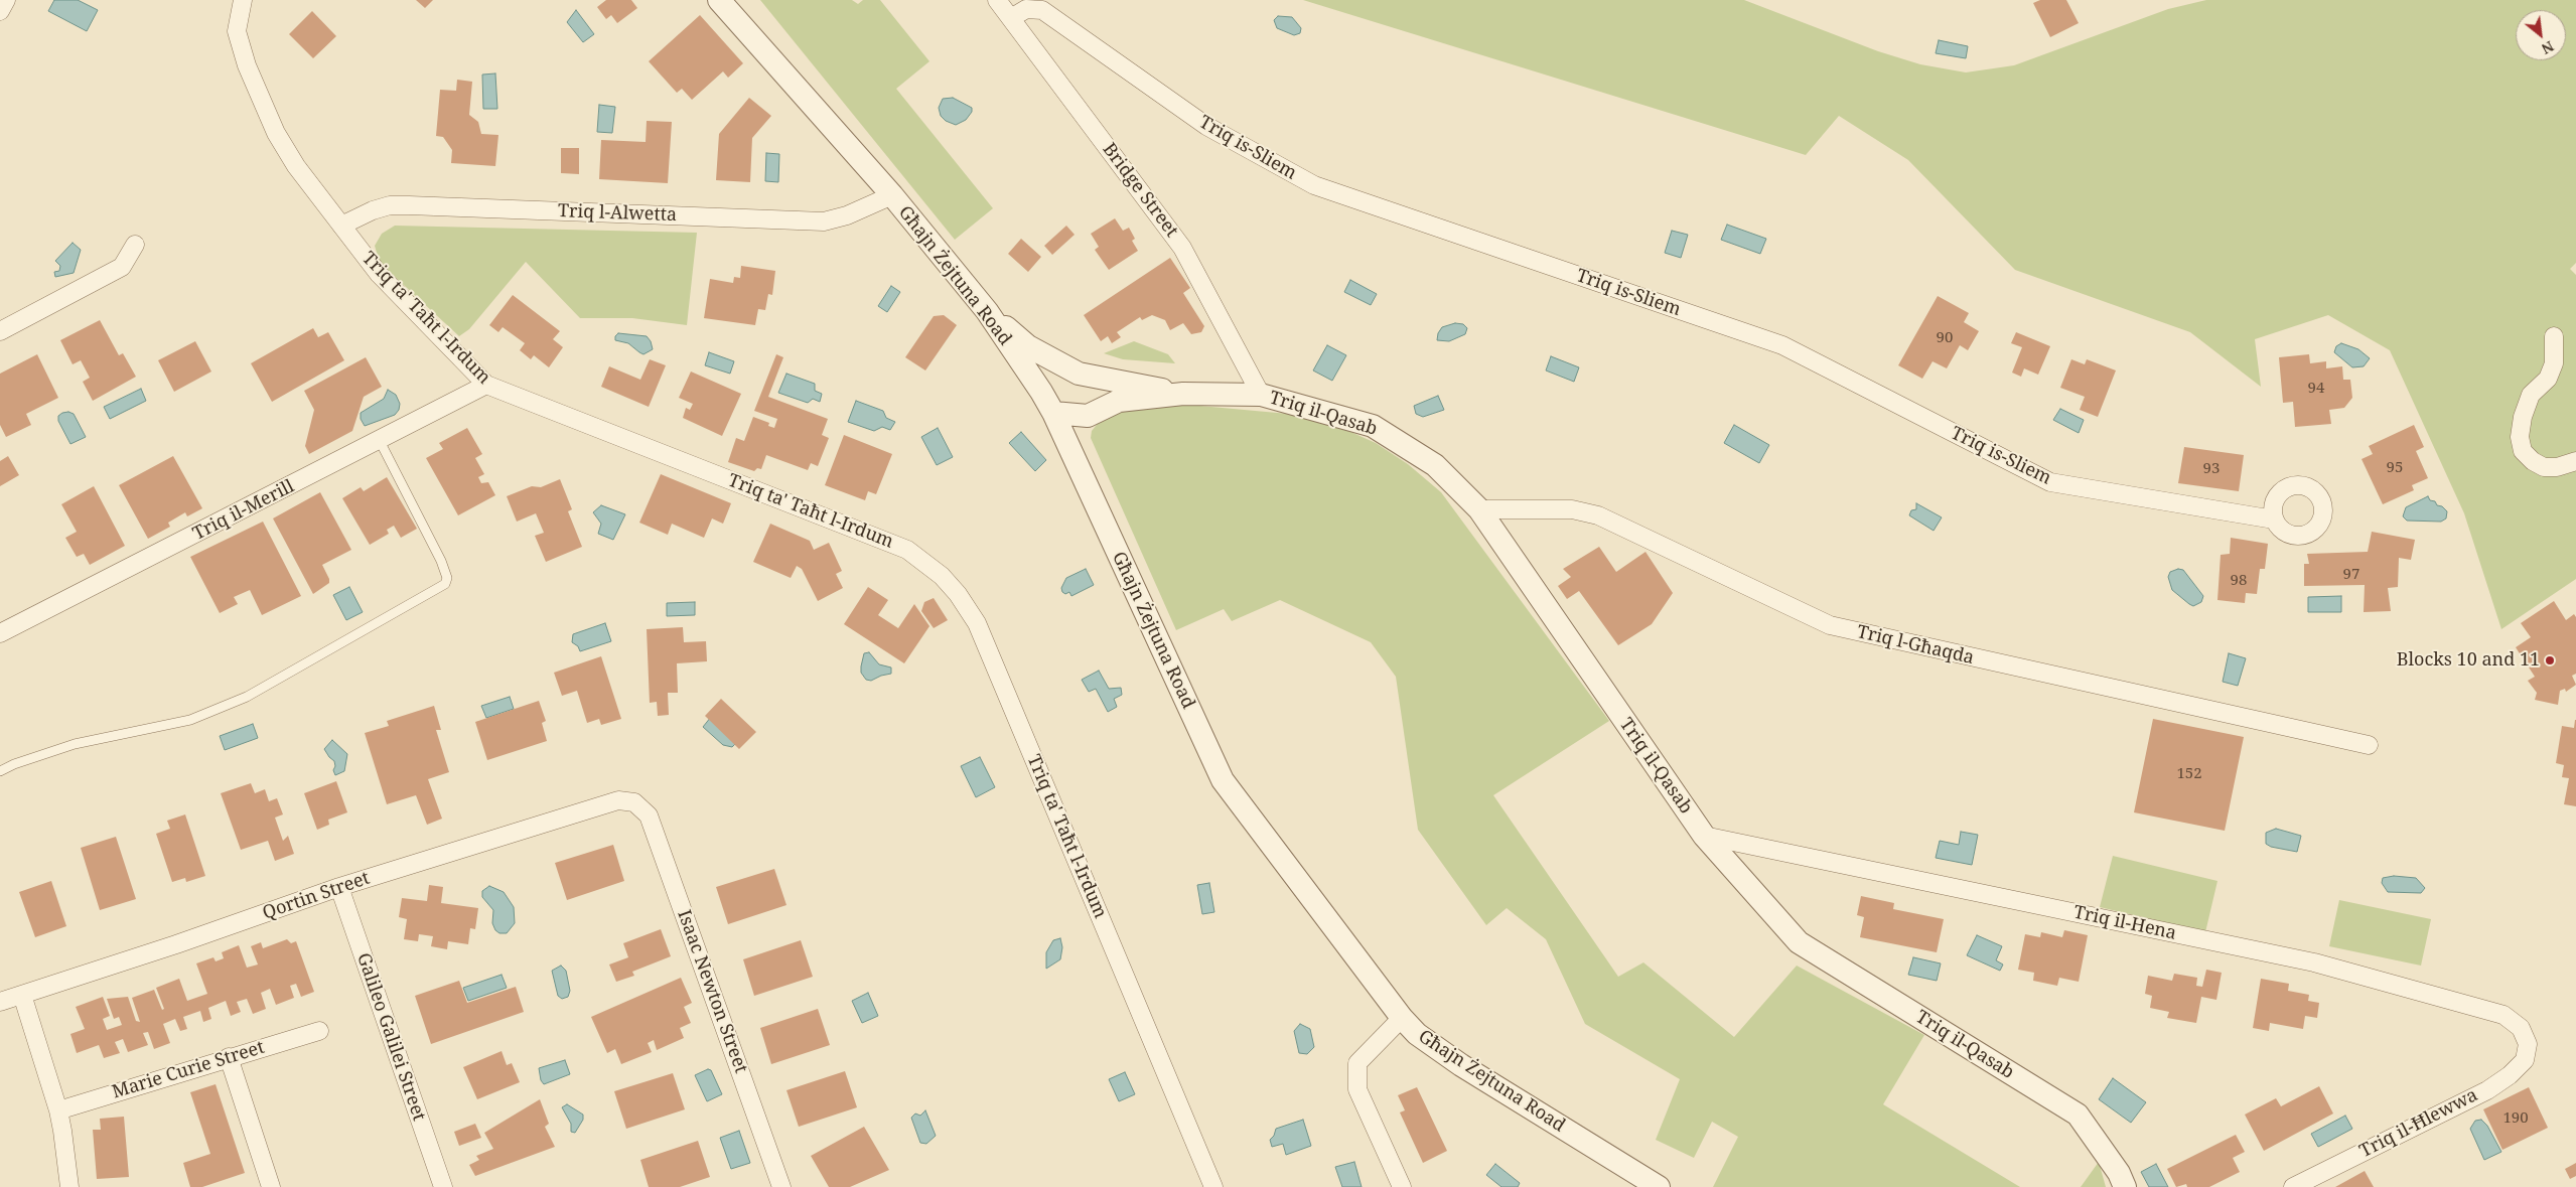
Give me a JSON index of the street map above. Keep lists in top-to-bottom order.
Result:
{
  "streets": {
    "street": [
      "Triq is-Sliem",
      "Bridge Street",
      "Triq l-Alwetta",
      "Għajn Żejtuna Road",
      "Triq ta' Taħt l-Irdum",
      "Triq il-Qasab",
      "Triq il-Merill",
      "Triq l-Għaqda",
      "Qortin Street",
      "Triq il-Hena",
      "Isaac Newton Street",
      "Galileo Galilei Street",
      "Marie Curie Street",
      "Triq il-Ħlewwa"
    ]
  },
  "crossings": [
    ["Triq is-Sliem", "Bridge Street"],
    ["Bridge Street", "Triq il-Qasab"],
    ["Triq l-Alwetta", "Għajn Żejtuna Road"],
    ["Triq l-Alwetta", "Triq ta' Taħt l-Irdum"],
    ["Għajn Żejtuna Road", "Triq il-Qasab"],
    ["Triq ta' Taħt l-Irdum", "Triq il-Merill"],
    ["Triq il-Qasab", "Triq l-Għaqda"],
    ["Triq il-Qasab", "Triq il-Hena"],
    ["Qortin Street", "Isaac Newton Street"],
    ["Qortin Street", "Galileo Galilei Street"],
    ["Triq il-Hena", "Triq il-Ħlewwa"]
  ],
  "places": ["Blocks 10 and 11"],
  "house_numbers": [
    "90",
    "94",
    "95",
    "93",
    "97",
    "98",
    "152",
    "190"
  ],
  "north": "bottom right"
}
